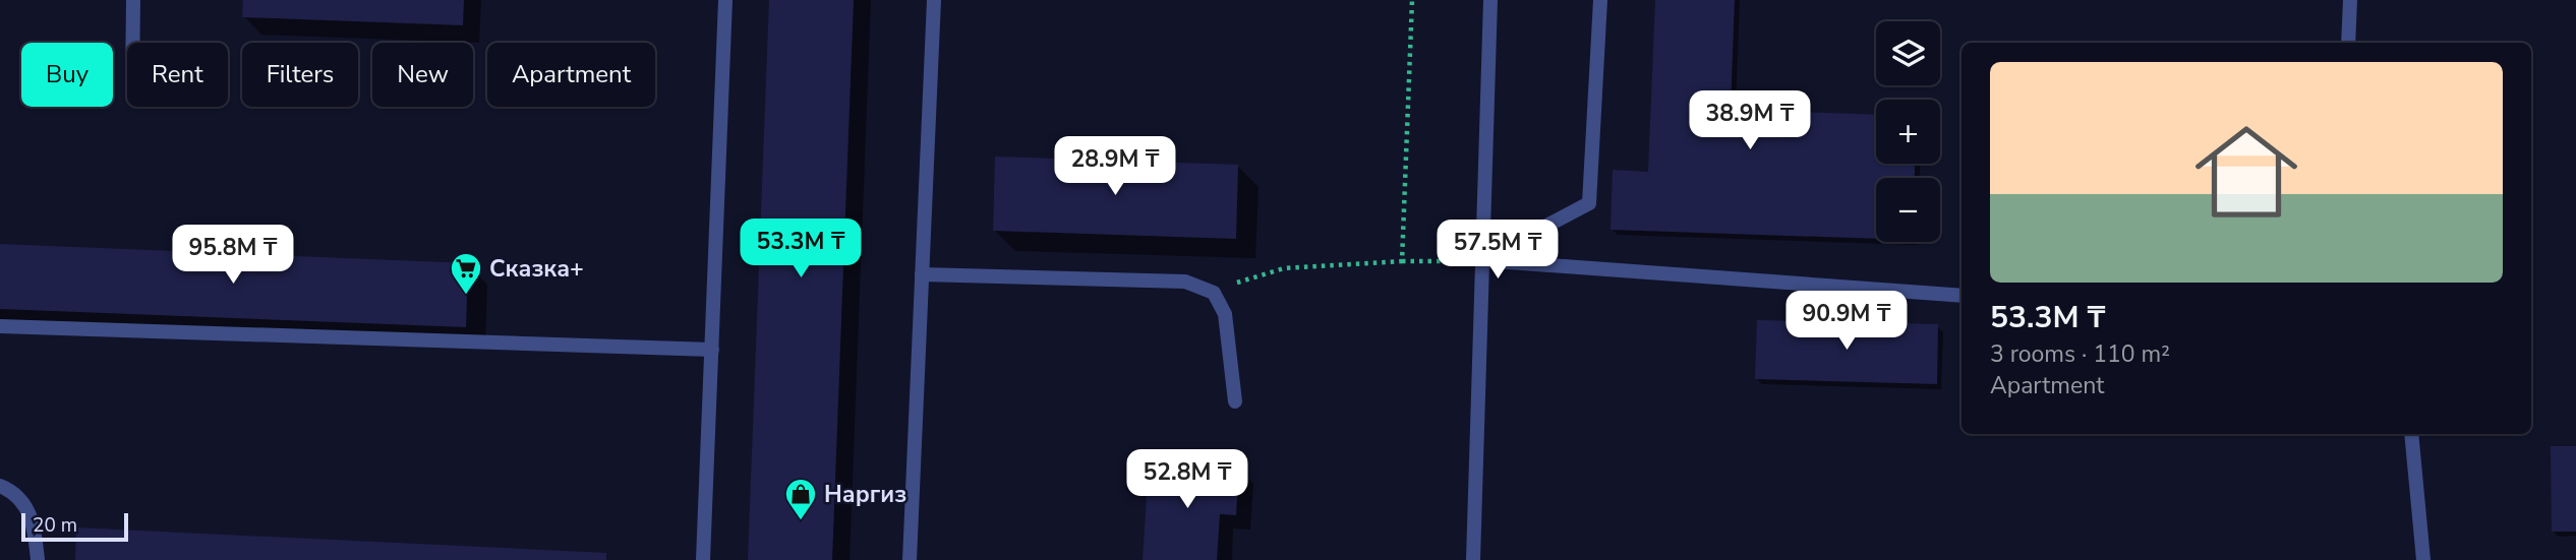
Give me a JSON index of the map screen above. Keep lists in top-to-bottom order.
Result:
{
  "places": {
    "supermarket": ["Сказка+"],
    "shop": ["Наргиз"]
  },
  "scale_bar": "20 m",
  "page": {
    "map_buttons": ["+", "−"],
    "chip": [
      "Buy",
      "Rent",
      "Filters",
      "New",
      "Apartment"
    ],
    "list": [
      {
        "name": "53.3M ₸",
        "note": "3 rooms · 110 m² · Apartment"
      }
    ],
    "price": [
      "38.9M ₸",
      "28.9M ₸",
      "53.3M ₸",
      "57.5M ₸",
      "95.8M ₸",
      "90.9M ₸",
      "52.8M ₸"
    ],
    "scale": "20 m"
  }
}
